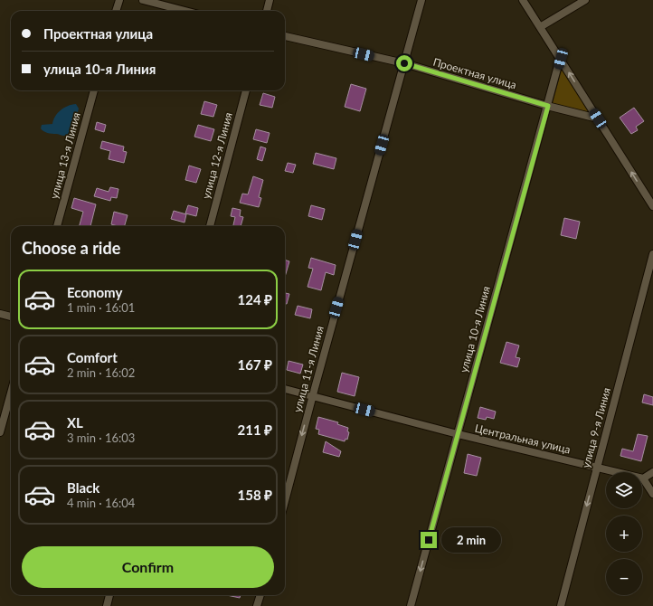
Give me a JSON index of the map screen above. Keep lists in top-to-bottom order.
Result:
{
  "streets": {
    "street": [
      "Проектная улица",
      "улица 13-я Линия",
      "улица 12-я Линия",
      "улица 10-я Линия",
      "улица 11-я Линия",
      "улица 9-я Линия",
      "Центральная улица"
    ]
  },
  "crossings": [
    ["Проектная улица", "улица 10-я Линия"],
    ["Проектная улица", "улица 11-я Линия"],
    ["улица 10-я Линия", "Центральная улица"],
    ["улица 11-я Линия", "Центральная улица"],
    ["улица 9-я Линия", "Центральная улица"]
  ],
  "one_way": ["улица 9-я Линия"],
  "page": {
    "banner": ["Проектная улица", "улица 10-я Линия"],
    "heading": "Choose a ride",
    "list": [
      {
        "name": "Economy",
        "note": "1 min · 16:01",
        "value": "124 ₽"
      },
      {
        "name": "Comfort",
        "note": "2 min · 16:02",
        "value": "167 ₽"
      },
      {
        "name": "XL",
        "note": "3 min · 16:03",
        "value": "211 ₽"
      },
      {
        "name": "Black",
        "note": "4 min · 16:04",
        "value": "158 ₽"
      }
    ],
    "map_buttons": ["+", "−"],
    "bubble": "2 min",
    "buttons": "Confirm"
  }
}
